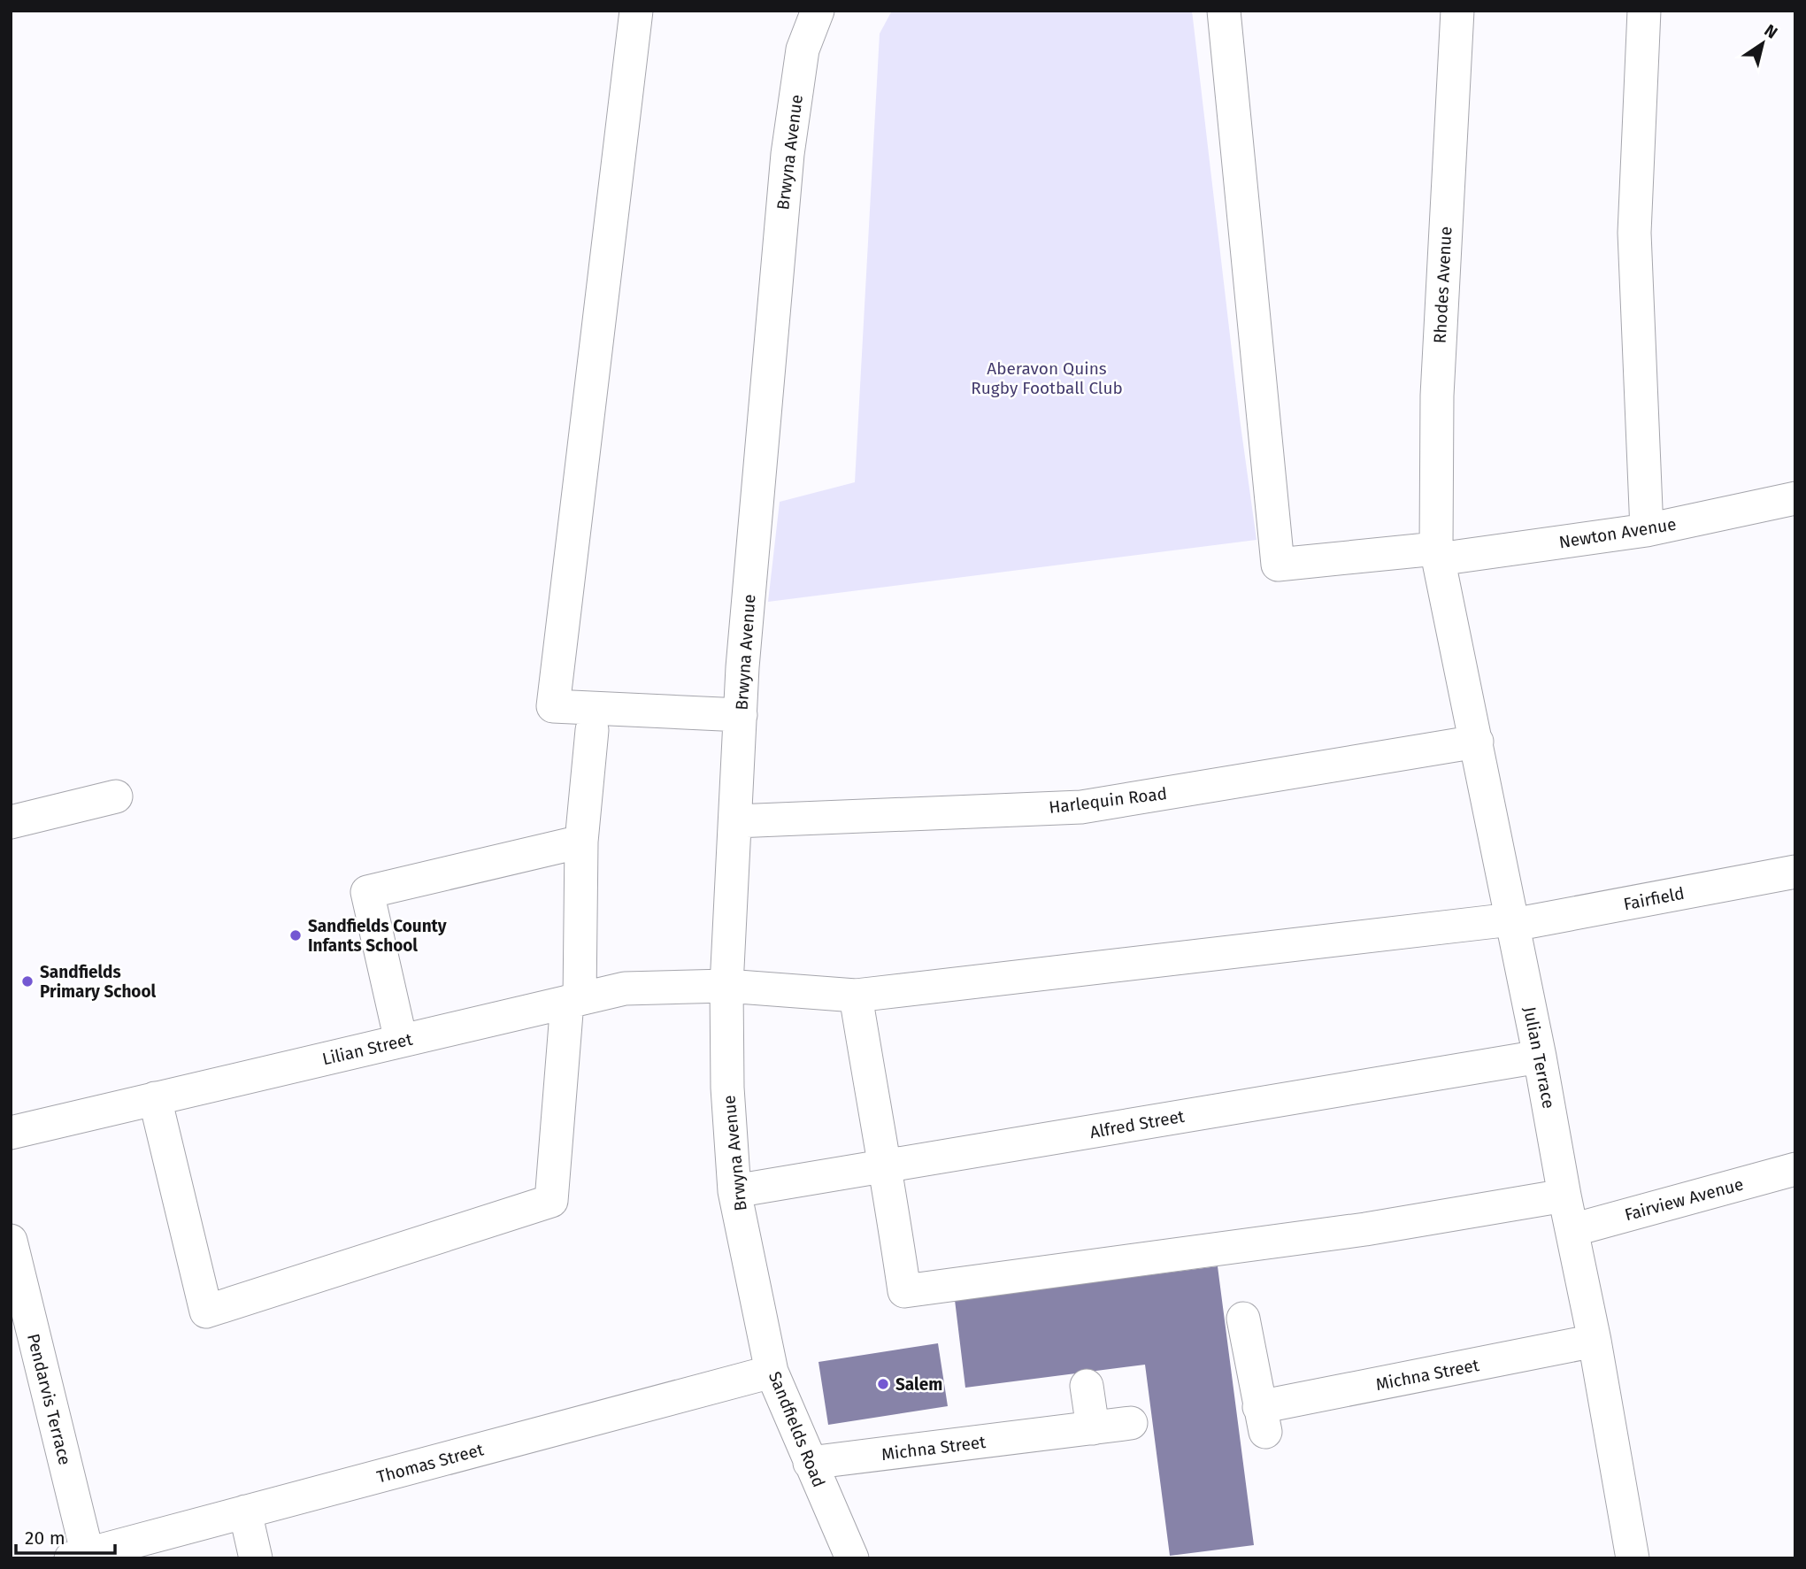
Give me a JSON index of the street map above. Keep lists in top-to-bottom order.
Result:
{
  "streets": {
    "street": [
      "Brwyna Avenue",
      "Rhodes Avenue",
      "Newton Avenue",
      "Harlequin Road",
      "Fairfield",
      "Lilian Street",
      "Julian Terrace",
      "Alfred Street",
      "Fairview Avenue",
      "Michna Street",
      "Pendarvis Terrace",
      "Sandfields Road",
      "Thomas Street"
    ]
  },
  "crossings": [
    ["Brwyna Avenue", "Harlequin Road"],
    ["Brwyna Avenue", "Lilian Street"],
    ["Brwyna Avenue", "Alfred Street"],
    ["Brwyna Avenue", "Sandfields Road"],
    ["Rhodes Avenue", "Newton Avenue"],
    ["Rhodes Avenue", "Julian Terrace"],
    ["Newton Avenue", "Julian Terrace"],
    ["Harlequin Road", "Julian Terrace"],
    ["Fairfield", "Lilian Street"],
    ["Fairfield", "Julian Terrace"],
    ["Julian Terrace", "Alfred Street"],
    ["Julian Terrace", "Fairview Avenue"],
    ["Julian Terrace", "Michna Street"],
    ["Michna Street", "Sandfields Road"],
    ["Pendarvis Terrace", "Thomas Street"],
    ["Sandfields Road", "Thomas Street"]
  ],
  "parks": ["Aberavon Quins Rugby Football Club"],
  "places": ["Sandfields County Infants School", "Sandfields Primary School", "Salem"],
  "scale_bar": "20 m",
  "north": "top right"
}
